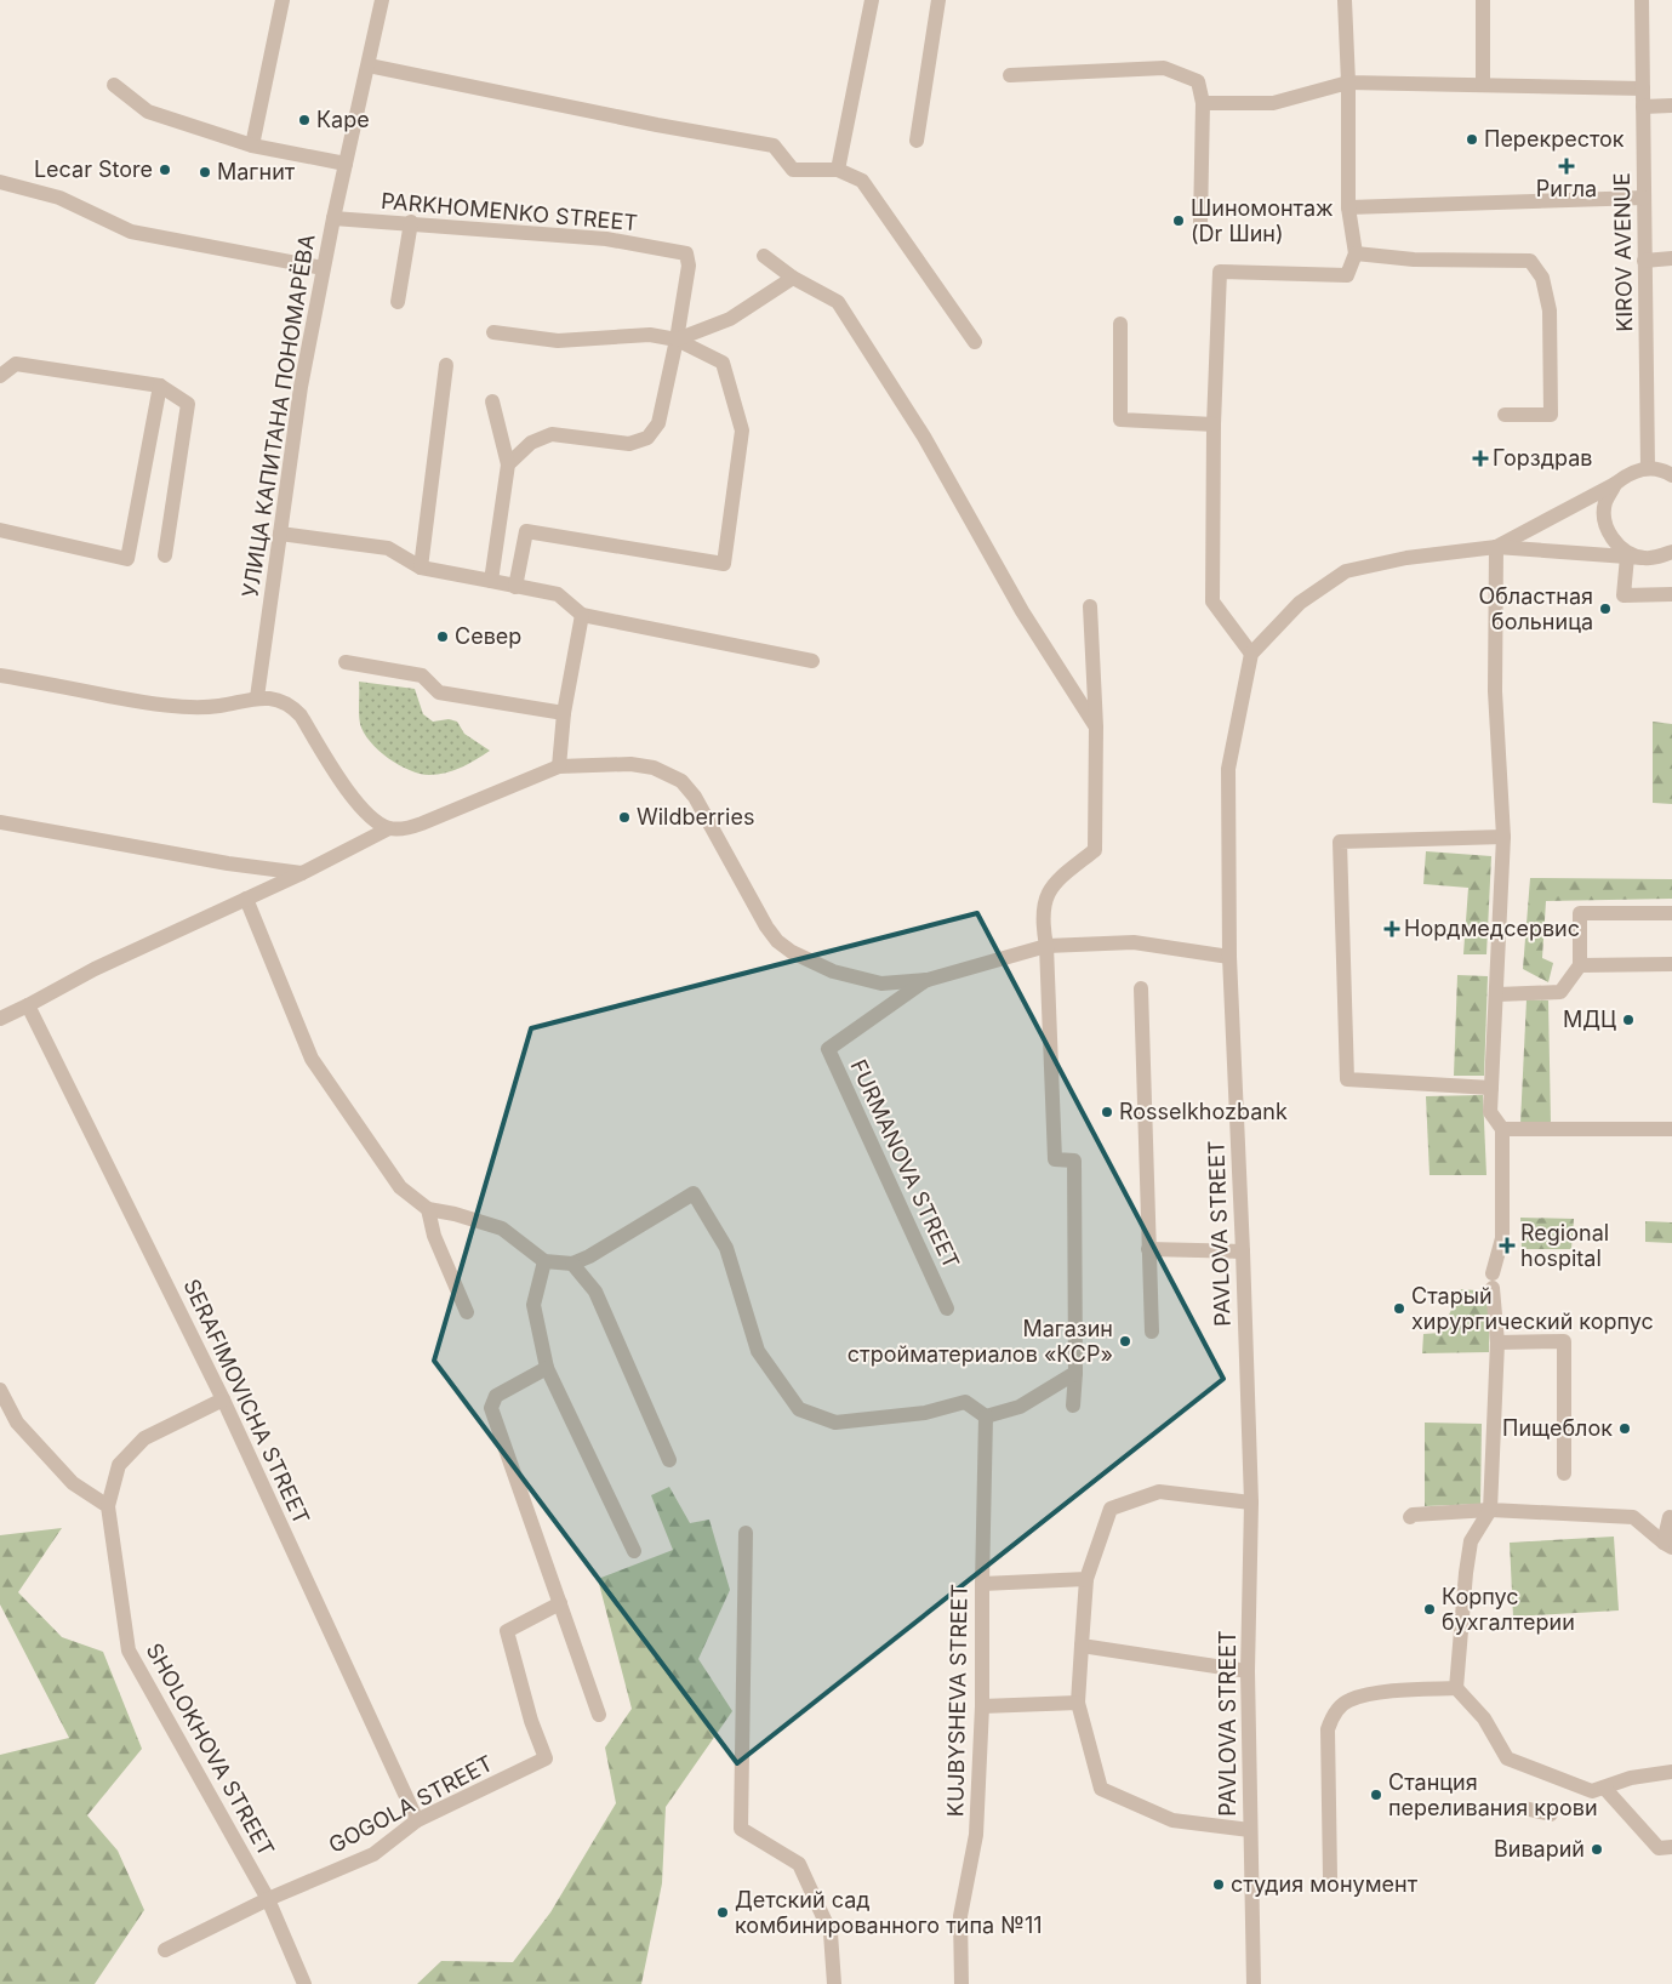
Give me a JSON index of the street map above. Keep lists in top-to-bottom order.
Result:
{
  "streets": {
    "street": [
      "PARKHOMENKO STREET",
      "KIROV AVENUE",
      "УЛИЦА КАПИТАНА ПОНОМАРЁВА",
      "FURMANOVA STREET",
      "PAVLOVA STREET",
      "SERAFIMOVICHA STREET",
      "KUJBYSHEVA STREET",
      "SHOLOKHOVA STREET",
      "GOGOLA STREET"
    ]
  },
  "crossings": [
    ["PARKHOMENKO STREET", "УЛИЦА КАПИТАНА ПОНОМАРЁВА"],
    ["SERAFIMOVICHA STREET", "GOGOLA STREET"],
    ["SHOLOKHOVA STREET", "GOGOLA STREET"]
  ],
  "places": {
    "other": [
      "Каре",
      "Перекресток",
      "Lecar Store",
      "Магнит",
      "Шиномонтаж (Dr Шин)",
      "Областная больница",
      "Север",
      "Wildberries",
      "МДЦ",
      "Rosselkhozbank",
      "Старый хирургический корпус",
      "Магазин стройматериалов «КСР»",
      "Пищеблок",
      "Корпус бухгалтерии",
      "Станция переливания крови",
      "Виварий",
      "студия монумент",
      "Детский сад комбинированного типа №11"
    ],
    "health": [
      "Ригла",
      "Горздрав",
      "Нордмедсервис",
      "Regional hospital"
    ]
  }
}
